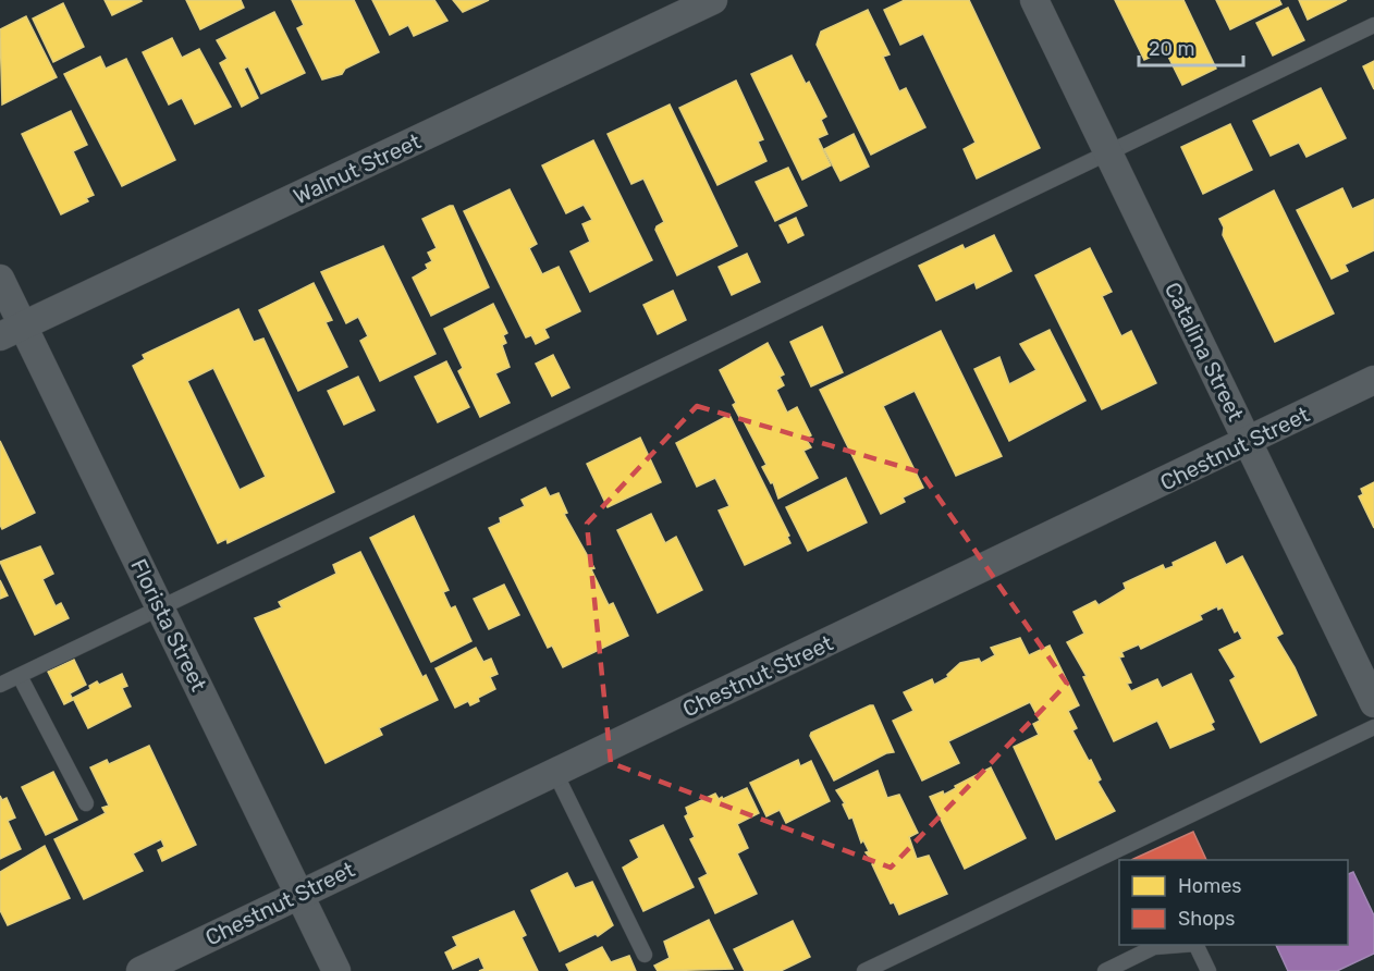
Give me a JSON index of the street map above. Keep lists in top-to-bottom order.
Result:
{
  "streets": {
    "street": [
      "Walnut Street",
      "Catalina Street",
      "Chestnut Street",
      "Florista Street"
    ]
  },
  "crossings": [
    ["Walnut Street", "Florista Street"],
    ["Catalina Street", "Chestnut Street"],
    ["Chestnut Street", "Florista Street"]
  ],
  "legend": ["Homes", "Shops"],
  "scale_bar": "20 m"
}
